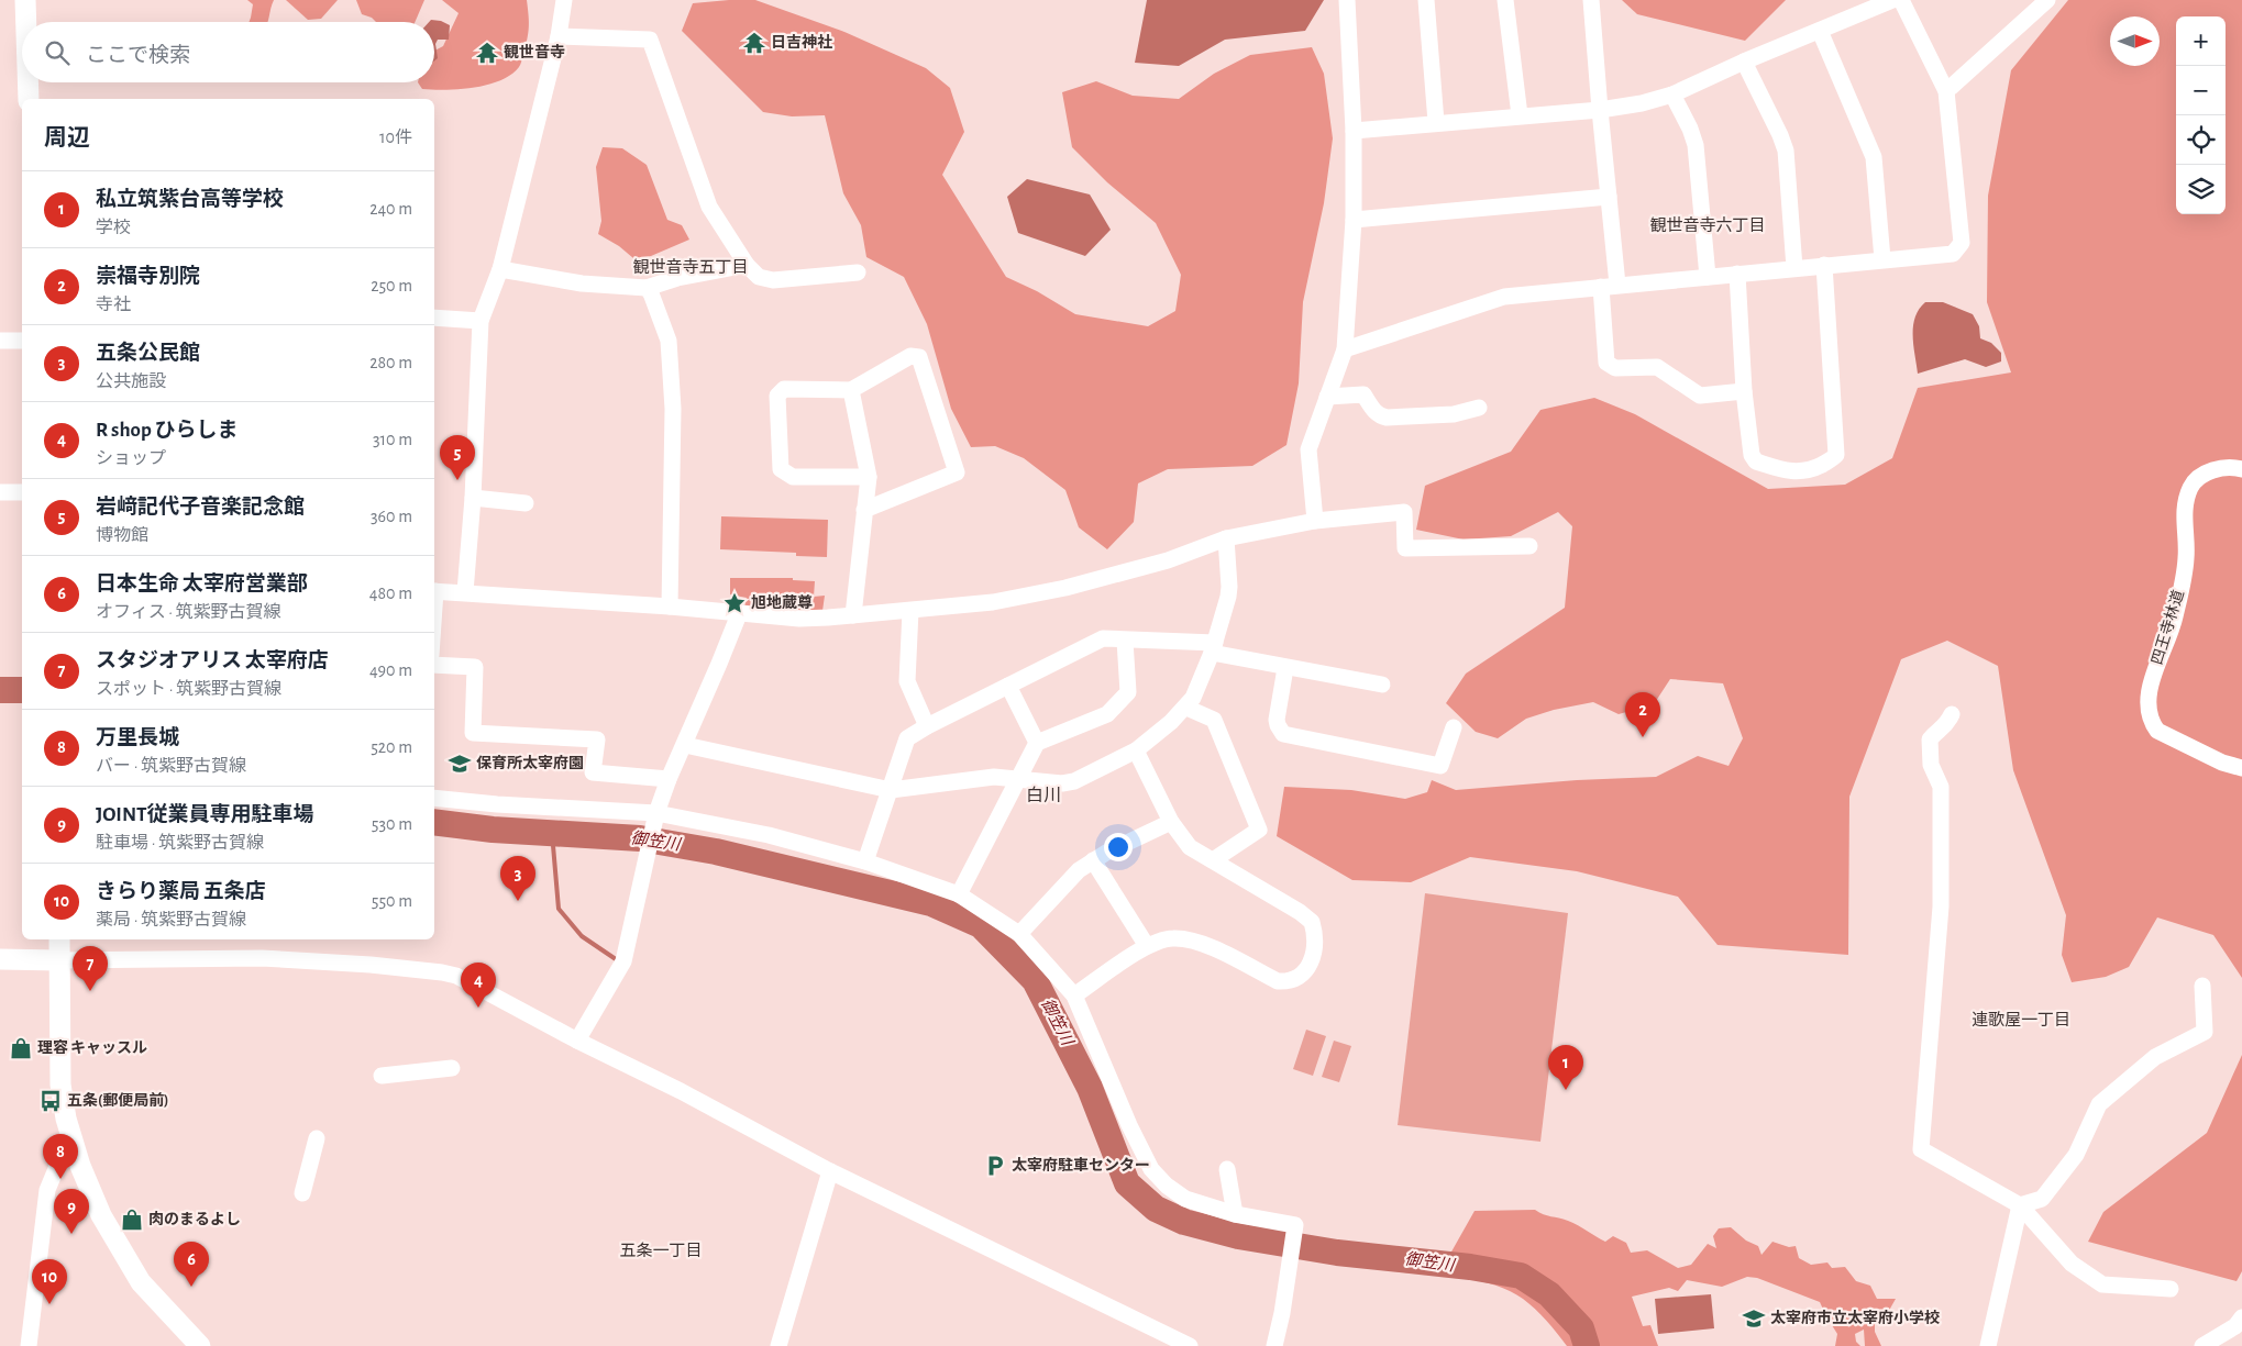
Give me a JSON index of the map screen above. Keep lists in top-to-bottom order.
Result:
{
  "streets": {
    "street": ["四王寺林道"]
  },
  "districts": [
    "観世音寺六丁目",
    "観世音寺五丁目",
    "白川",
    "連歌屋一丁目",
    "五条一丁目"
  ],
  "water": ["御笠川"],
  "places": {
    "temple": ["日吉神社", "観世音寺"],
    "place": ["旭地蔵尊"],
    "school or university": ["保育所太宰府園", "太宰府市立太宰府小学校"],
    "shop": ["理容 キャッスル", "肉のまるよし"],
    "bus stop": ["五条(郵便局前)"],
    "parking": ["太宰府駐車センター"]
  },
  "north": "right",
  "page": {
    "map_buttons": ["+", "−"],
    "search": "ここで検索",
    "heading": ["周辺", "10件"],
    "list": [
      {
        "mark": "1",
        "name": "私立筑紫台高等学校",
        "note": "学校",
        "value": "240 m"
      },
      {
        "mark": "2",
        "name": "崇福寺別院",
        "note": "寺社",
        "value": "250 m"
      },
      {
        "mark": "3",
        "name": "五条公民館",
        "note": "公共施設",
        "value": "280 m"
      },
      {
        "mark": "4",
        "name": "R shop ひらしま",
        "note": "ショップ",
        "value": "310 m"
      },
      {
        "mark": "5",
        "name": "岩﨑記代子音楽記念館",
        "note": "博物館",
        "value": "360 m"
      },
      {
        "mark": "6",
        "name": "日本生命 太宰府営業部",
        "note": "オフィス · 筑紫野古賀線",
        "value": "480 m"
      },
      {
        "mark": "7",
        "name": "スタジオアリス 太宰府店",
        "note": "スポット · 筑紫野古賀線",
        "value": "490 m"
      },
      {
        "mark": "8",
        "name": "万里長城",
        "note": "バー · 筑紫野古賀線",
        "value": "520 m"
      },
      {
        "mark": "9",
        "name": "JOINT従業員専用駐車場",
        "note": "駐車場 · 筑紫野古賀線",
        "value": "530 m"
      },
      {
        "mark": "10",
        "name": "きらり薬局 五条店",
        "note": "薬局 · 筑紫野古賀線",
        "value": "550 m"
      }
    ],
    "pins": [
      "5",
      "2",
      "3",
      "7",
      "4",
      "1",
      "8",
      "9",
      "6",
      "10"
    ]
  }
}
